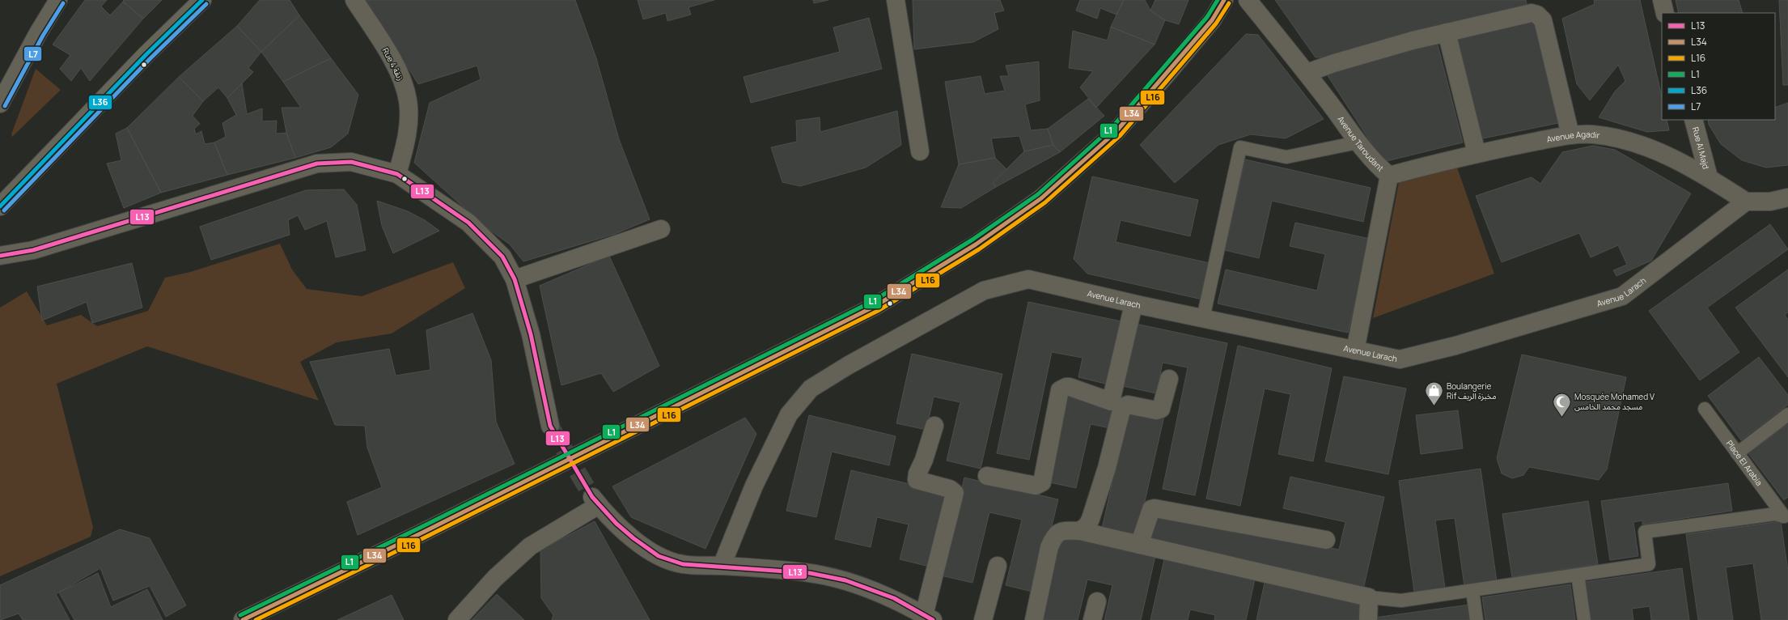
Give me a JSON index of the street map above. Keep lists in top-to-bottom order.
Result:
{
  "streets": {
    "street": [
      "Rue 4 زنقة",
      "Avenue Agadir",
      "Avenue Taroudant",
      "Rue Al Majd",
      "Avenue Larach"
    ],
    "lane": ["Place El Arabia"]
  },
  "crossings": [
    ["Avenue Agadir", "Avenue Taroudant"],
    ["Avenue Agadir", "Rue Al Majd"],
    ["Avenue Agadir", "Avenue Larach"],
    ["Avenue Taroudant", "Avenue Larach"]
  ],
  "places": {
    "shop": ["Boulangerie Rif مخبزة الريف"],
    "mosque": ["Mosquée Mohamed V مسجد محمد الخامس"]
  },
  "lines": [
    "transit line L34",
    "transit line L1",
    "transit line L36",
    "transit line L16",
    "transit line L7",
    "transit line L13"
  ],
  "legend": [
    "L13",
    "L34",
    "L16",
    "L1",
    "L36",
    "L7"
  ]
}
